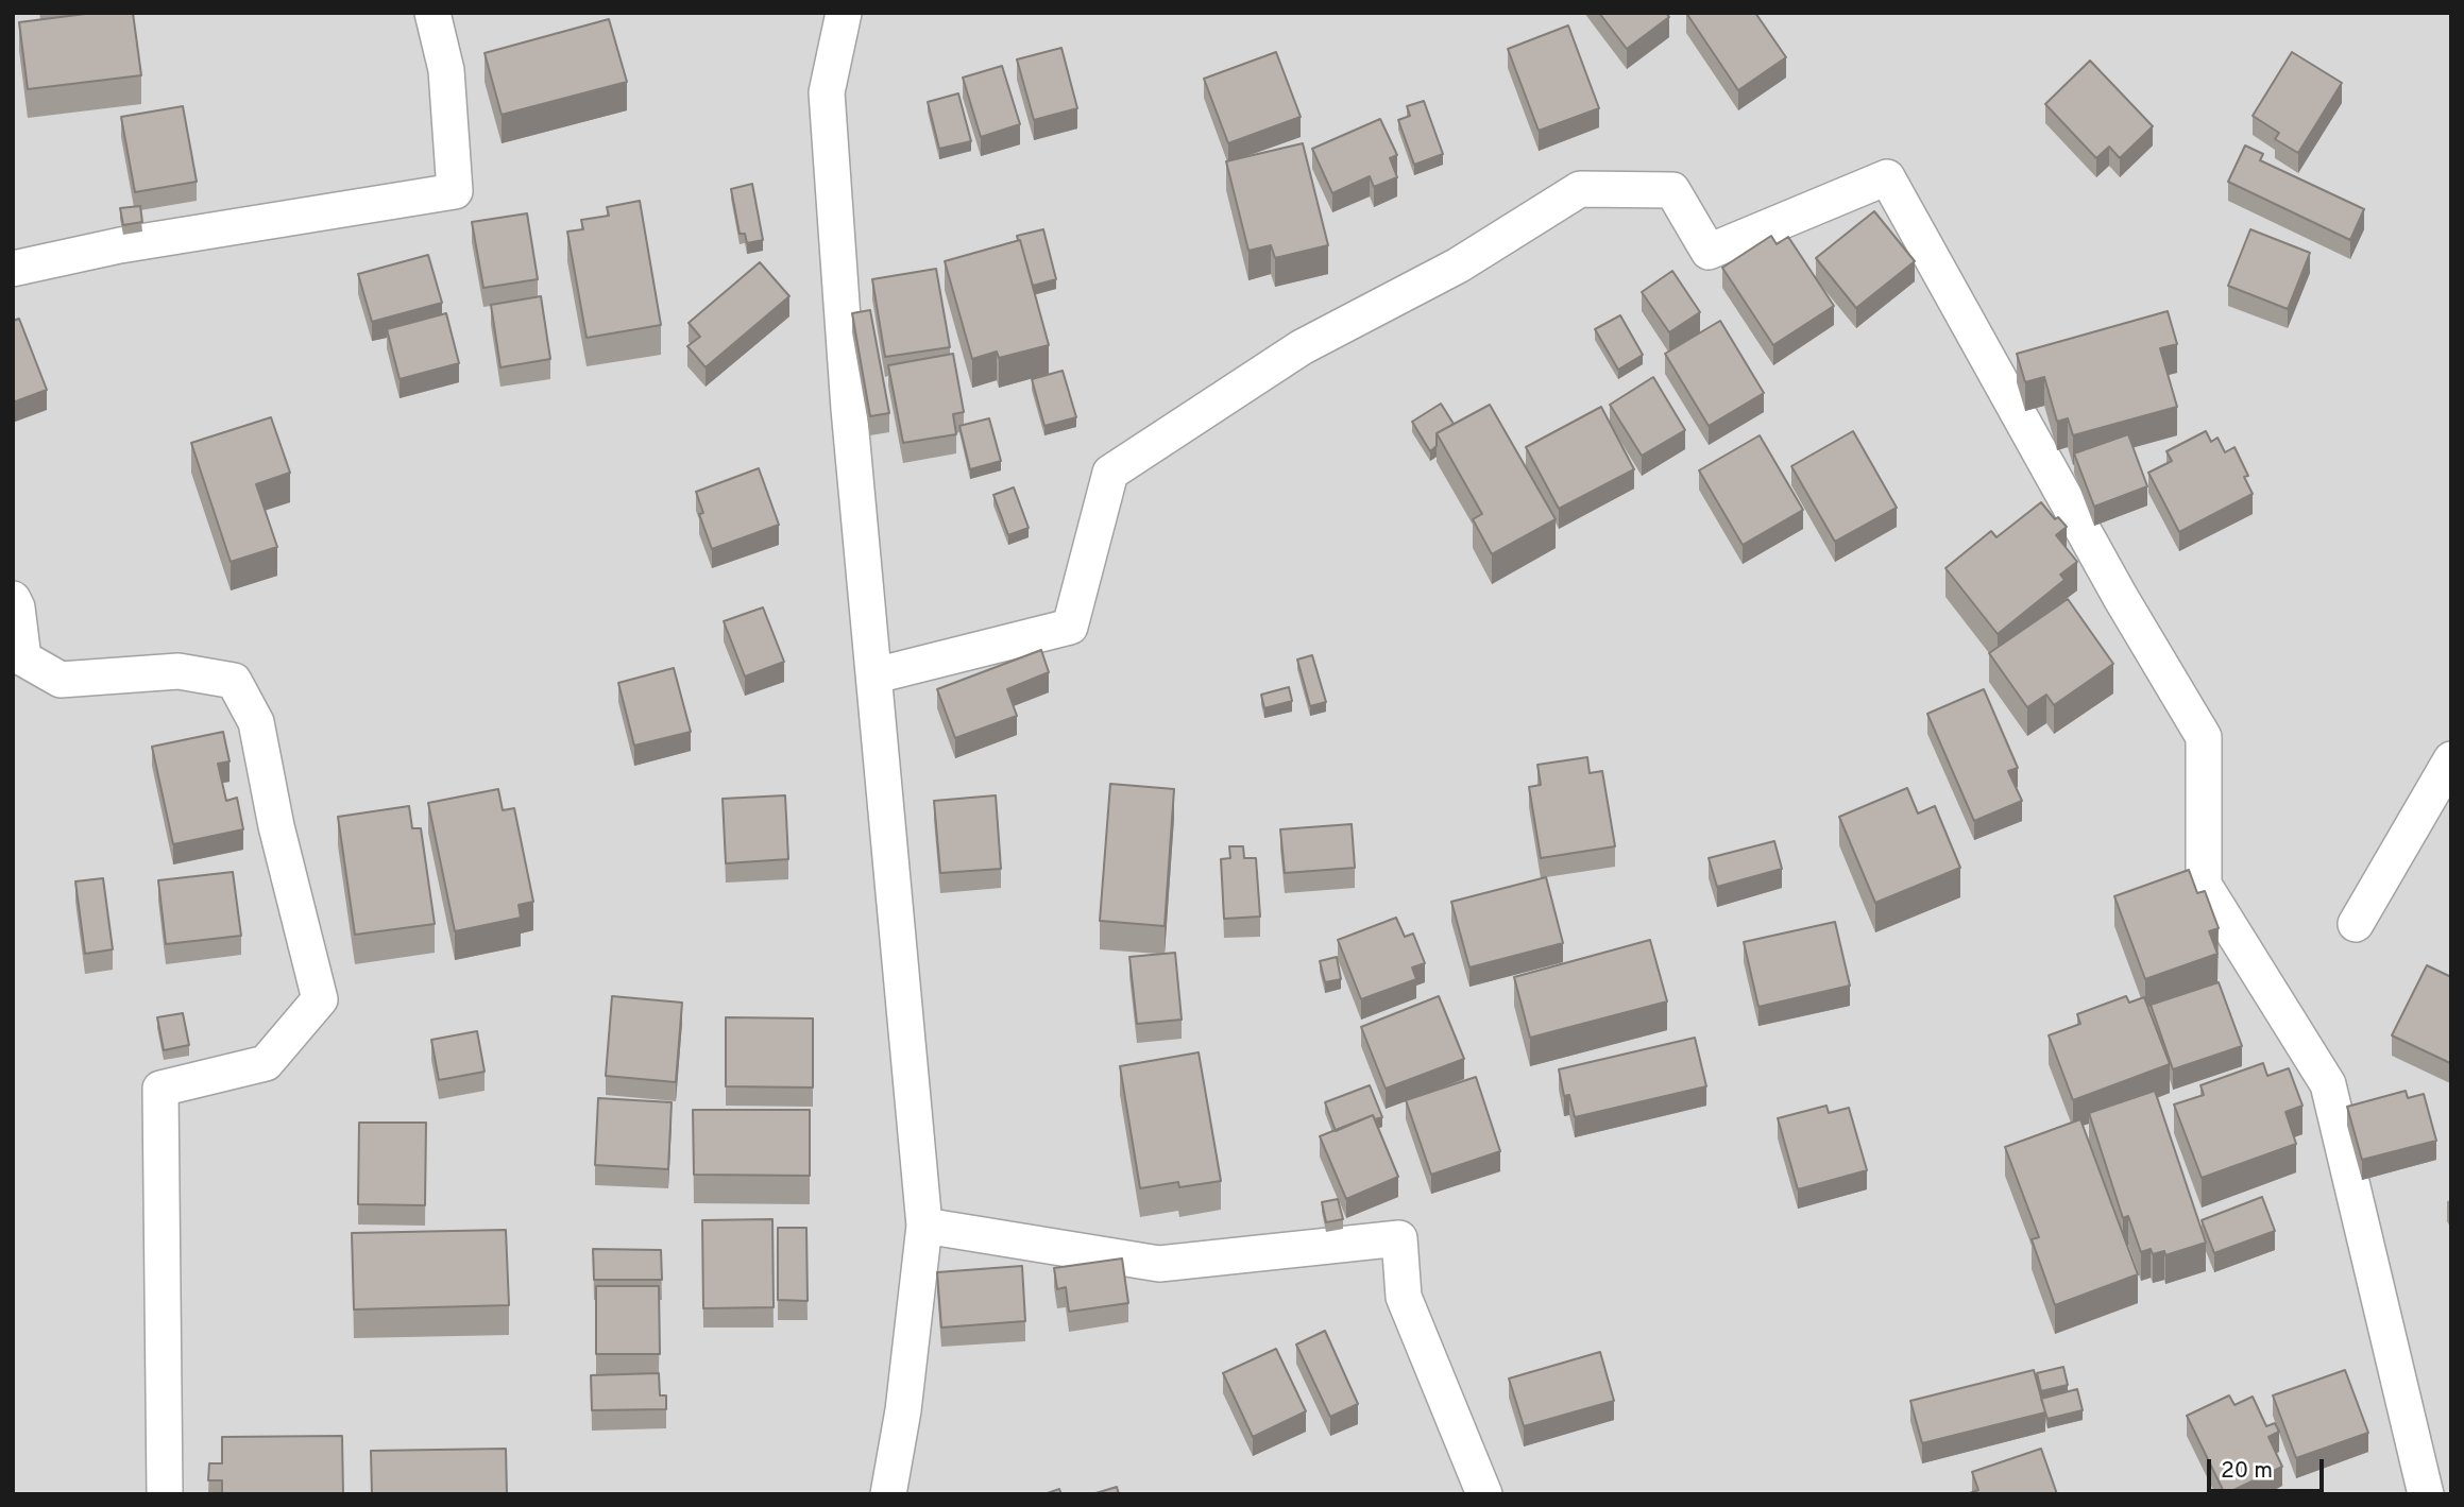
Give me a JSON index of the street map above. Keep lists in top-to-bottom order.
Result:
{
  "scale_bar": "20 m"
}
